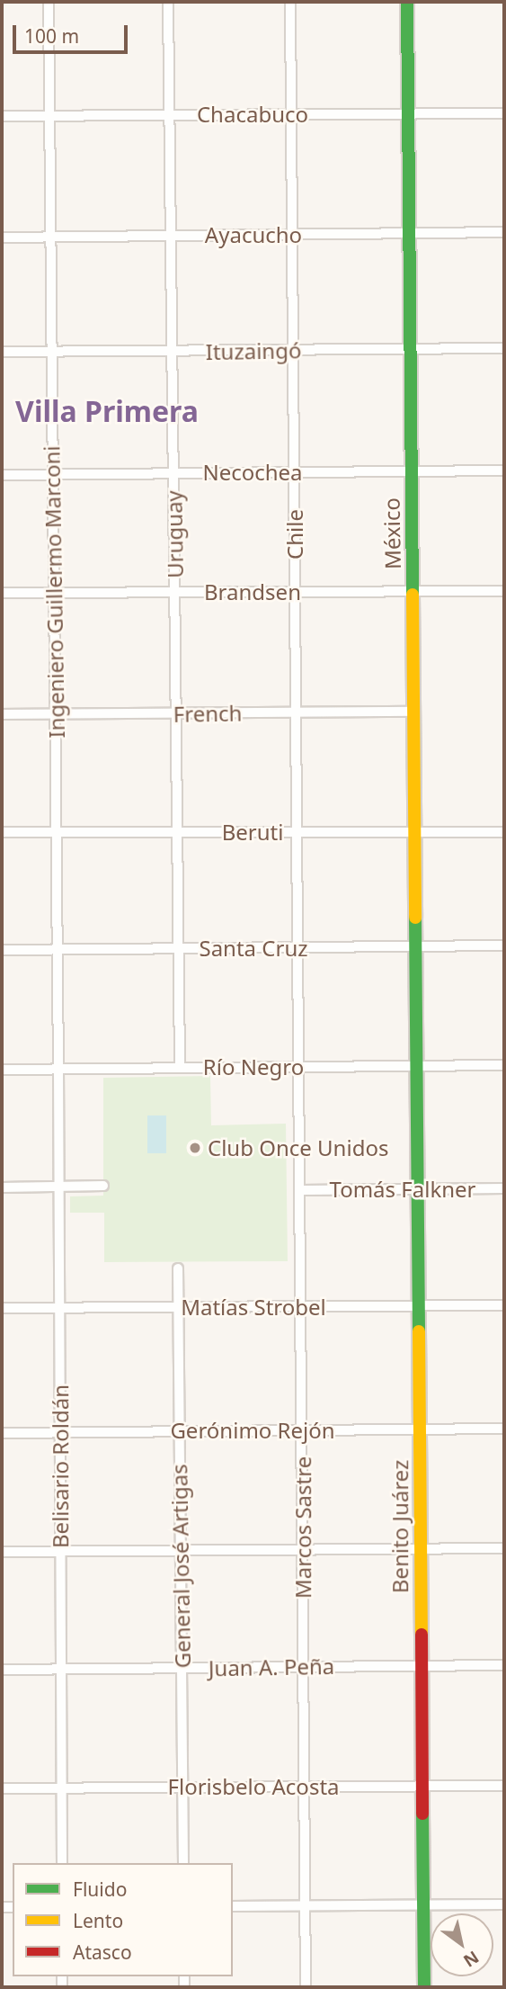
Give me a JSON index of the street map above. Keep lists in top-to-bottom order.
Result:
{
  "streets": {
    "street": [
      "Chacabuco",
      "Ayacucho",
      "Ituzaingó",
      "Necochea",
      "México",
      "Uruguay",
      "Chile",
      "Ingeniero Guillermo Marconi",
      "Brandsen",
      "French",
      "Beruti",
      "Santa Cruz",
      "Río Negro",
      "Tomás Falkner",
      "Matías Strobel",
      "Gerónimo Rejón",
      "Belisario Roldán",
      "Benito Juárez",
      "Marcos Sastre",
      "General José Artigas",
      "Juan A. Peña",
      "Florisbelo Acosta"
    ]
  },
  "crossings": [
    ["Chacabuco", "México"],
    ["Chacabuco", "Uruguay"],
    ["Chacabuco", "Chile"],
    ["Chacabuco", "Ingeniero Guillermo Marconi"],
    ["Ayacucho", "México"],
    ["Ayacucho", "Uruguay"],
    ["Ayacucho", "Chile"],
    ["Ayacucho", "Ingeniero Guillermo Marconi"],
    ["Ituzaingó", "México"],
    ["Ituzaingó", "Uruguay"],
    ["Ituzaingó", "Chile"],
    ["Ituzaingó", "Ingeniero Guillermo Marconi"],
    ["Necochea", "México"],
    ["Necochea", "Uruguay"],
    ["Necochea", "Chile"],
    ["Necochea", "Ingeniero Guillermo Marconi"],
    ["México", "Brandsen"],
    ["México", "French"],
    ["México", "Beruti"],
    ["México", "Santa Cruz"],
    ["México", "Río Negro"],
    ["México", "Benito Juárez"],
    ["Uruguay", "Brandsen"],
    ["Uruguay", "French"],
    ["Uruguay", "Beruti"],
    ["Uruguay", "Santa Cruz"],
    ["Uruguay", "Río Negro"],
    ["Chile", "Brandsen"],
    ["Chile", "French"],
    ["Chile", "Beruti"],
    ["Chile", "Santa Cruz"],
    ["Chile", "Río Negro"],
    ["Chile", "Marcos Sastre"],
    ["Ingeniero Guillermo Marconi", "Brandsen"],
    ["Ingeniero Guillermo Marconi", "French"],
    ["Ingeniero Guillermo Marconi", "Beruti"],
    ["Ingeniero Guillermo Marconi", "Santa Cruz"],
    ["Ingeniero Guillermo Marconi", "Río Negro"],
    ["Ingeniero Guillermo Marconi", "Belisario Roldán"],
    ["Río Negro", "Belisario Roldán"],
    ["Río Negro", "Benito Juárez"],
    ["Río Negro", "Marcos Sastre"],
    ["Tomás Falkner", "Benito Juárez"],
    ["Tomás Falkner", "Marcos Sastre"],
    ["Matías Strobel", "Belisario Roldán"],
    ["Matías Strobel", "Benito Juárez"],
    ["Matías Strobel", "Marcos Sastre"],
    ["Matías Strobel", "General José Artigas"],
    ["Gerónimo Rejón", "Belisario Roldán"],
    ["Gerónimo Rejón", "Benito Juárez"],
    ["Gerónimo Rejón", "Marcos Sastre"],
    ["Gerónimo Rejón", "General José Artigas"],
    ["Belisario Roldán", "Juan A. Peña"],
    ["Belisario Roldán", "Florisbelo Acosta"],
    ["Benito Juárez", "Juan A. Peña"],
    ["Benito Juárez", "Florisbelo Acosta"],
    ["Marcos Sastre", "Juan A. Peña"],
    ["Marcos Sastre", "Florisbelo Acosta"],
    ["General José Artigas", "Juan A. Peña"],
    ["General José Artigas", "Florisbelo Acosta"]
  ],
  "districts": ["Villa Primera"],
  "places": ["Club Once Unidos"],
  "legend": ["Fluido", "Lento", "Atasco"],
  "scale_bar": "100 m",
  "north": "bottom right"
}
